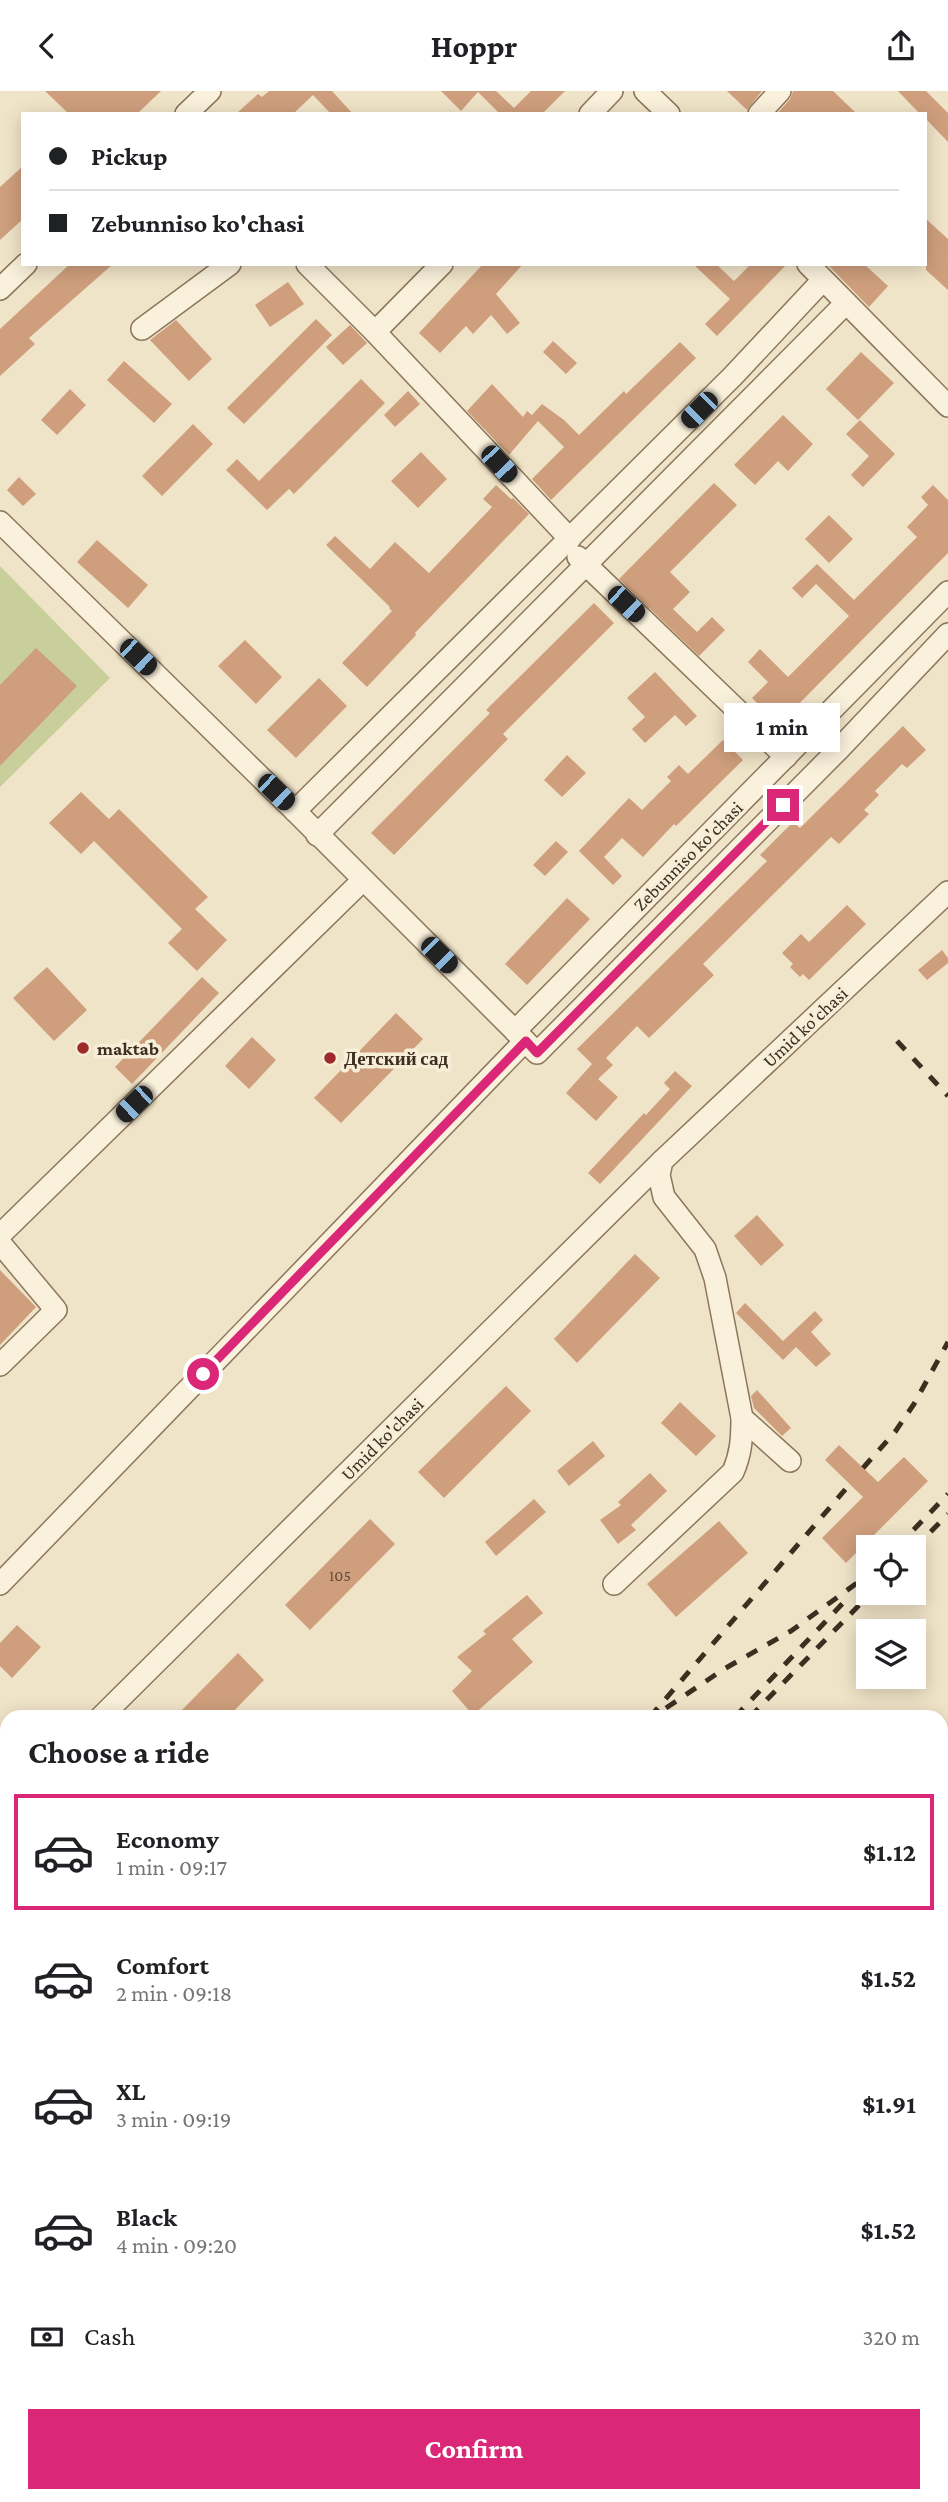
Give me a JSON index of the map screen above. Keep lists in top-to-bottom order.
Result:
{
  "streets": {
    "street": ["Zebunniso ko'chasi", "Umid ko'chasi"]
  },
  "places": ["maktab", "Детский сад"],
  "house_numbers": ["105"],
  "page": {
    "header": "Hoppr",
    "banner": ["Pickup", "Zebunniso ko'chasi"],
    "bubble": "1 min",
    "heading": "Choose a ride",
    "list": [
      {
        "name": "Economy",
        "note": "1 min · 09:17",
        "value": "$1.12"
      },
      {
        "name": "Comfort",
        "note": "2 min · 09:18",
        "value": "$1.52"
      },
      {
        "name": "XL",
        "note": "3 min · 09:19",
        "value": "$1.91"
      },
      {
        "name": "Black",
        "note": "4 min · 09:20",
        "value": "$1.52"
      }
    ],
    "pay": ["Cash", "320 m"],
    "buttons": "Confirm"
  }
}
